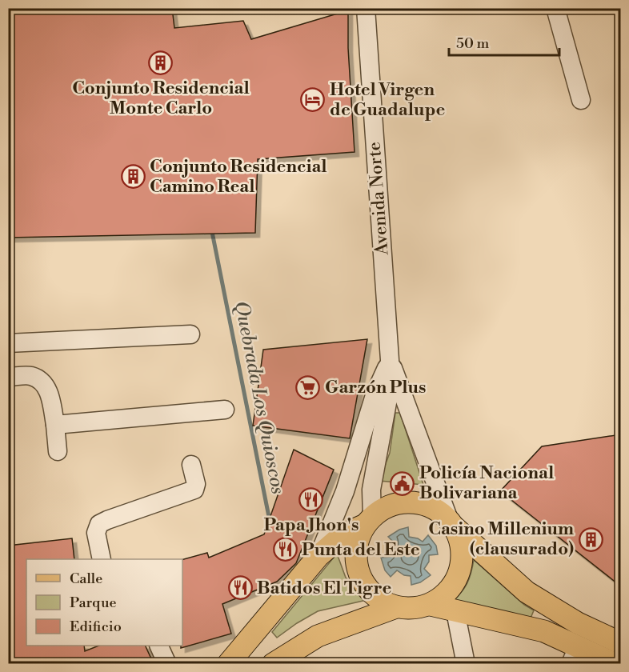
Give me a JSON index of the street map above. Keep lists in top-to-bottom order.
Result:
{
  "streets": {
    "street": ["Avenida Norte"]
  },
  "water": ["Quebrada Los Quioscos"],
  "places": {
    "building": ["Conjunto Residencial Monte Carlo", "Conjunto Residencial Camino Real", "Casino Millenium (clausurado)"],
    "hotel": ["Hotel Virgen de Guadalupe"],
    "supermarket": ["Garzón Plus"],
    "public building": ["Policía Nacional Bolivariana"],
    "restaurant": ["Papa Jhon's", "Punta del Este", "Batidos El Tigre"]
  },
  "legend": ["Calle", "Parque", "Edificio"],
  "scale_bar": "50 m"
}
